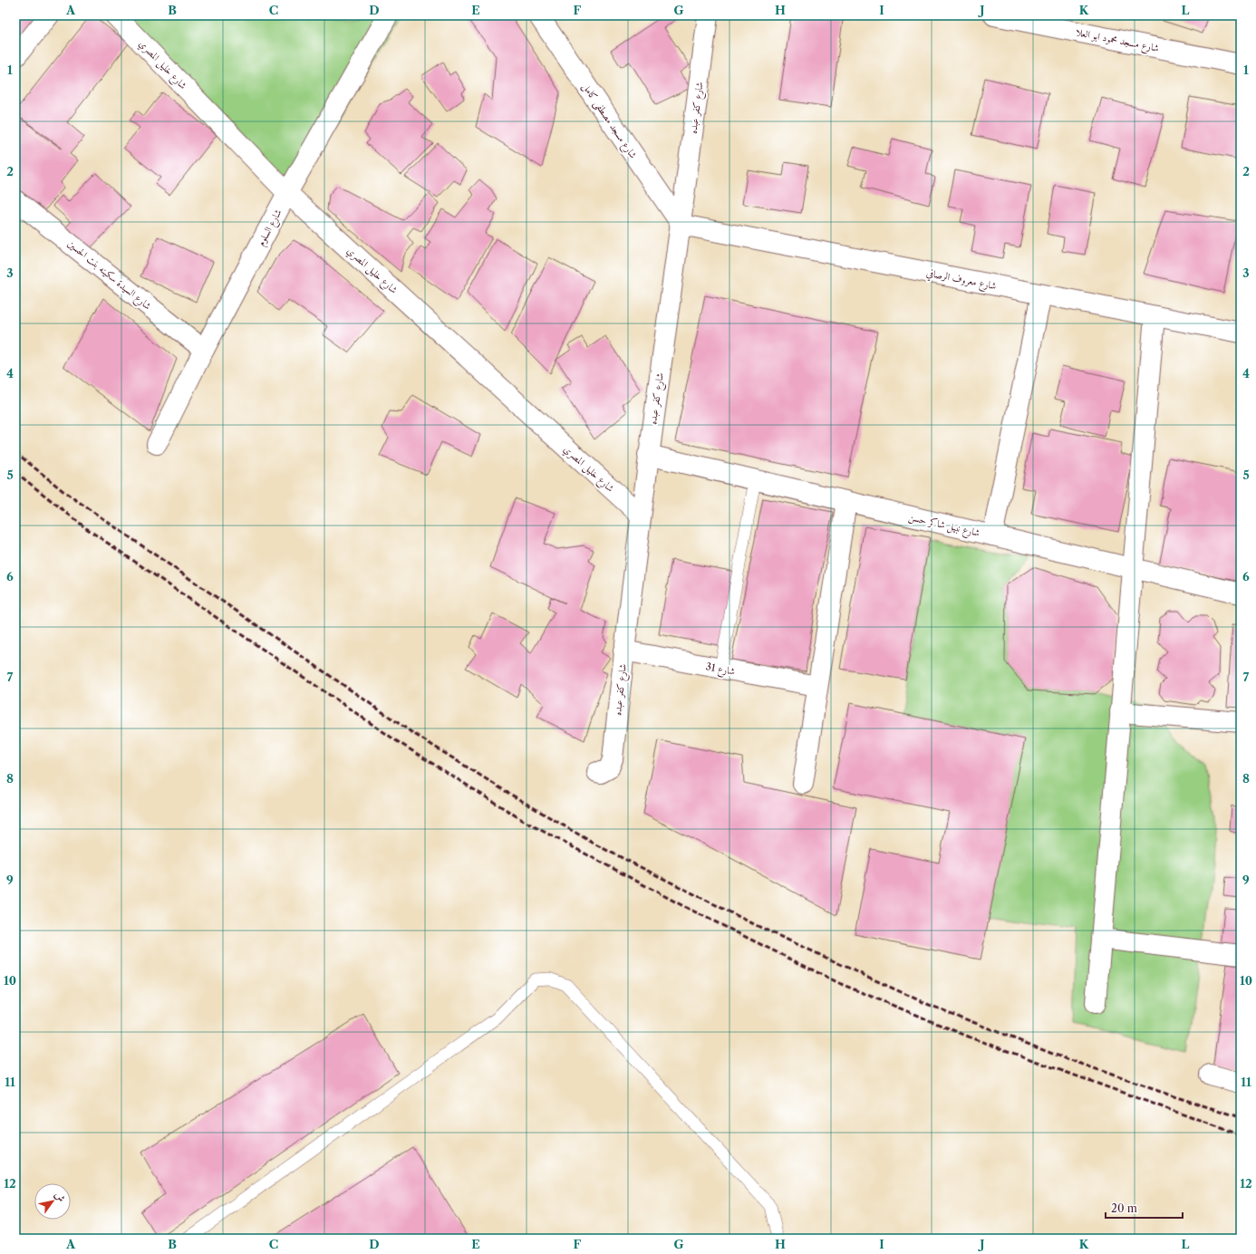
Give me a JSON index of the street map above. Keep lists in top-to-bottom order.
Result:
{
  "streets": {
    "street": [
      "شارع مسجد محمود ابو العلا",
      "شارع خليل المصري",
      "شارع كفر عبده",
      "شارع مسجد مصطفى كامل",
      "شارع السلوم",
      "شارع السيدة سكينه بنت الحسين",
      "شارع معروف الرصافي",
      "شارع نبيل شاكر حسن",
      "شارع 31"
    ]
  },
  "crossings": [
    ["شارع خليل المصري", "شارع كفر عبده"],
    ["شارع خليل المصري", "شارع السلوم"],
    ["شارع كفر عبده", "شارع مسجد مصطفى كامل"],
    ["شارع كفر عبده", "شارع معروف الرصافي"],
    ["شارع كفر عبده", "شارع نبيل شاكر حسن"],
    ["شارع كفر عبده", "شارع 31"],
    ["شارع مسجد مصطفى كامل", "شارع معروف الرصافي"],
    ["شارع السلوم", "شارع السيدة سكينه بنت الحسين"]
  ],
  "scale_bar": "20 m",
  "north": "top right",
  "grid": {
    "columns": [
      "A",
      "B",
      "C",
      "D",
      "E",
      "F",
      "G",
      "H",
      "I",
      "J",
      "K",
      "L"
    ],
    "rows": [
      "1",
      "2",
      "3",
      "4",
      "5",
      "6",
      "7",
      "8",
      "9",
      "10",
      "11",
      "12"
    ]
  }
}
